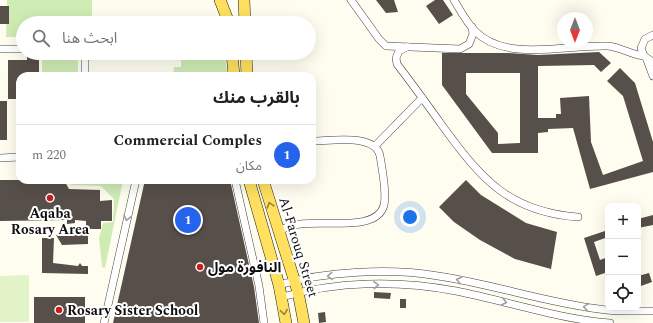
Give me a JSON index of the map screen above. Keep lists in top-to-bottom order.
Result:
{
  "streets": {
    "main road": ["Al-Farouq Street"]
  },
  "places": ["Aqaba Rosary Area", "النافورة مول", "Rosary Sister School"],
  "north": "bottom",
  "page": {
    "search": "ابحث هنا",
    "heading": "بالقرب منك",
    "list": [
      {
        "mark": "1",
        "name": "Commercial Comples",
        "note": "مكان",
        "value": "220 m"
      }
    ],
    "map_buttons": ["+", "−"],
    "pins": "1"
  }
}
